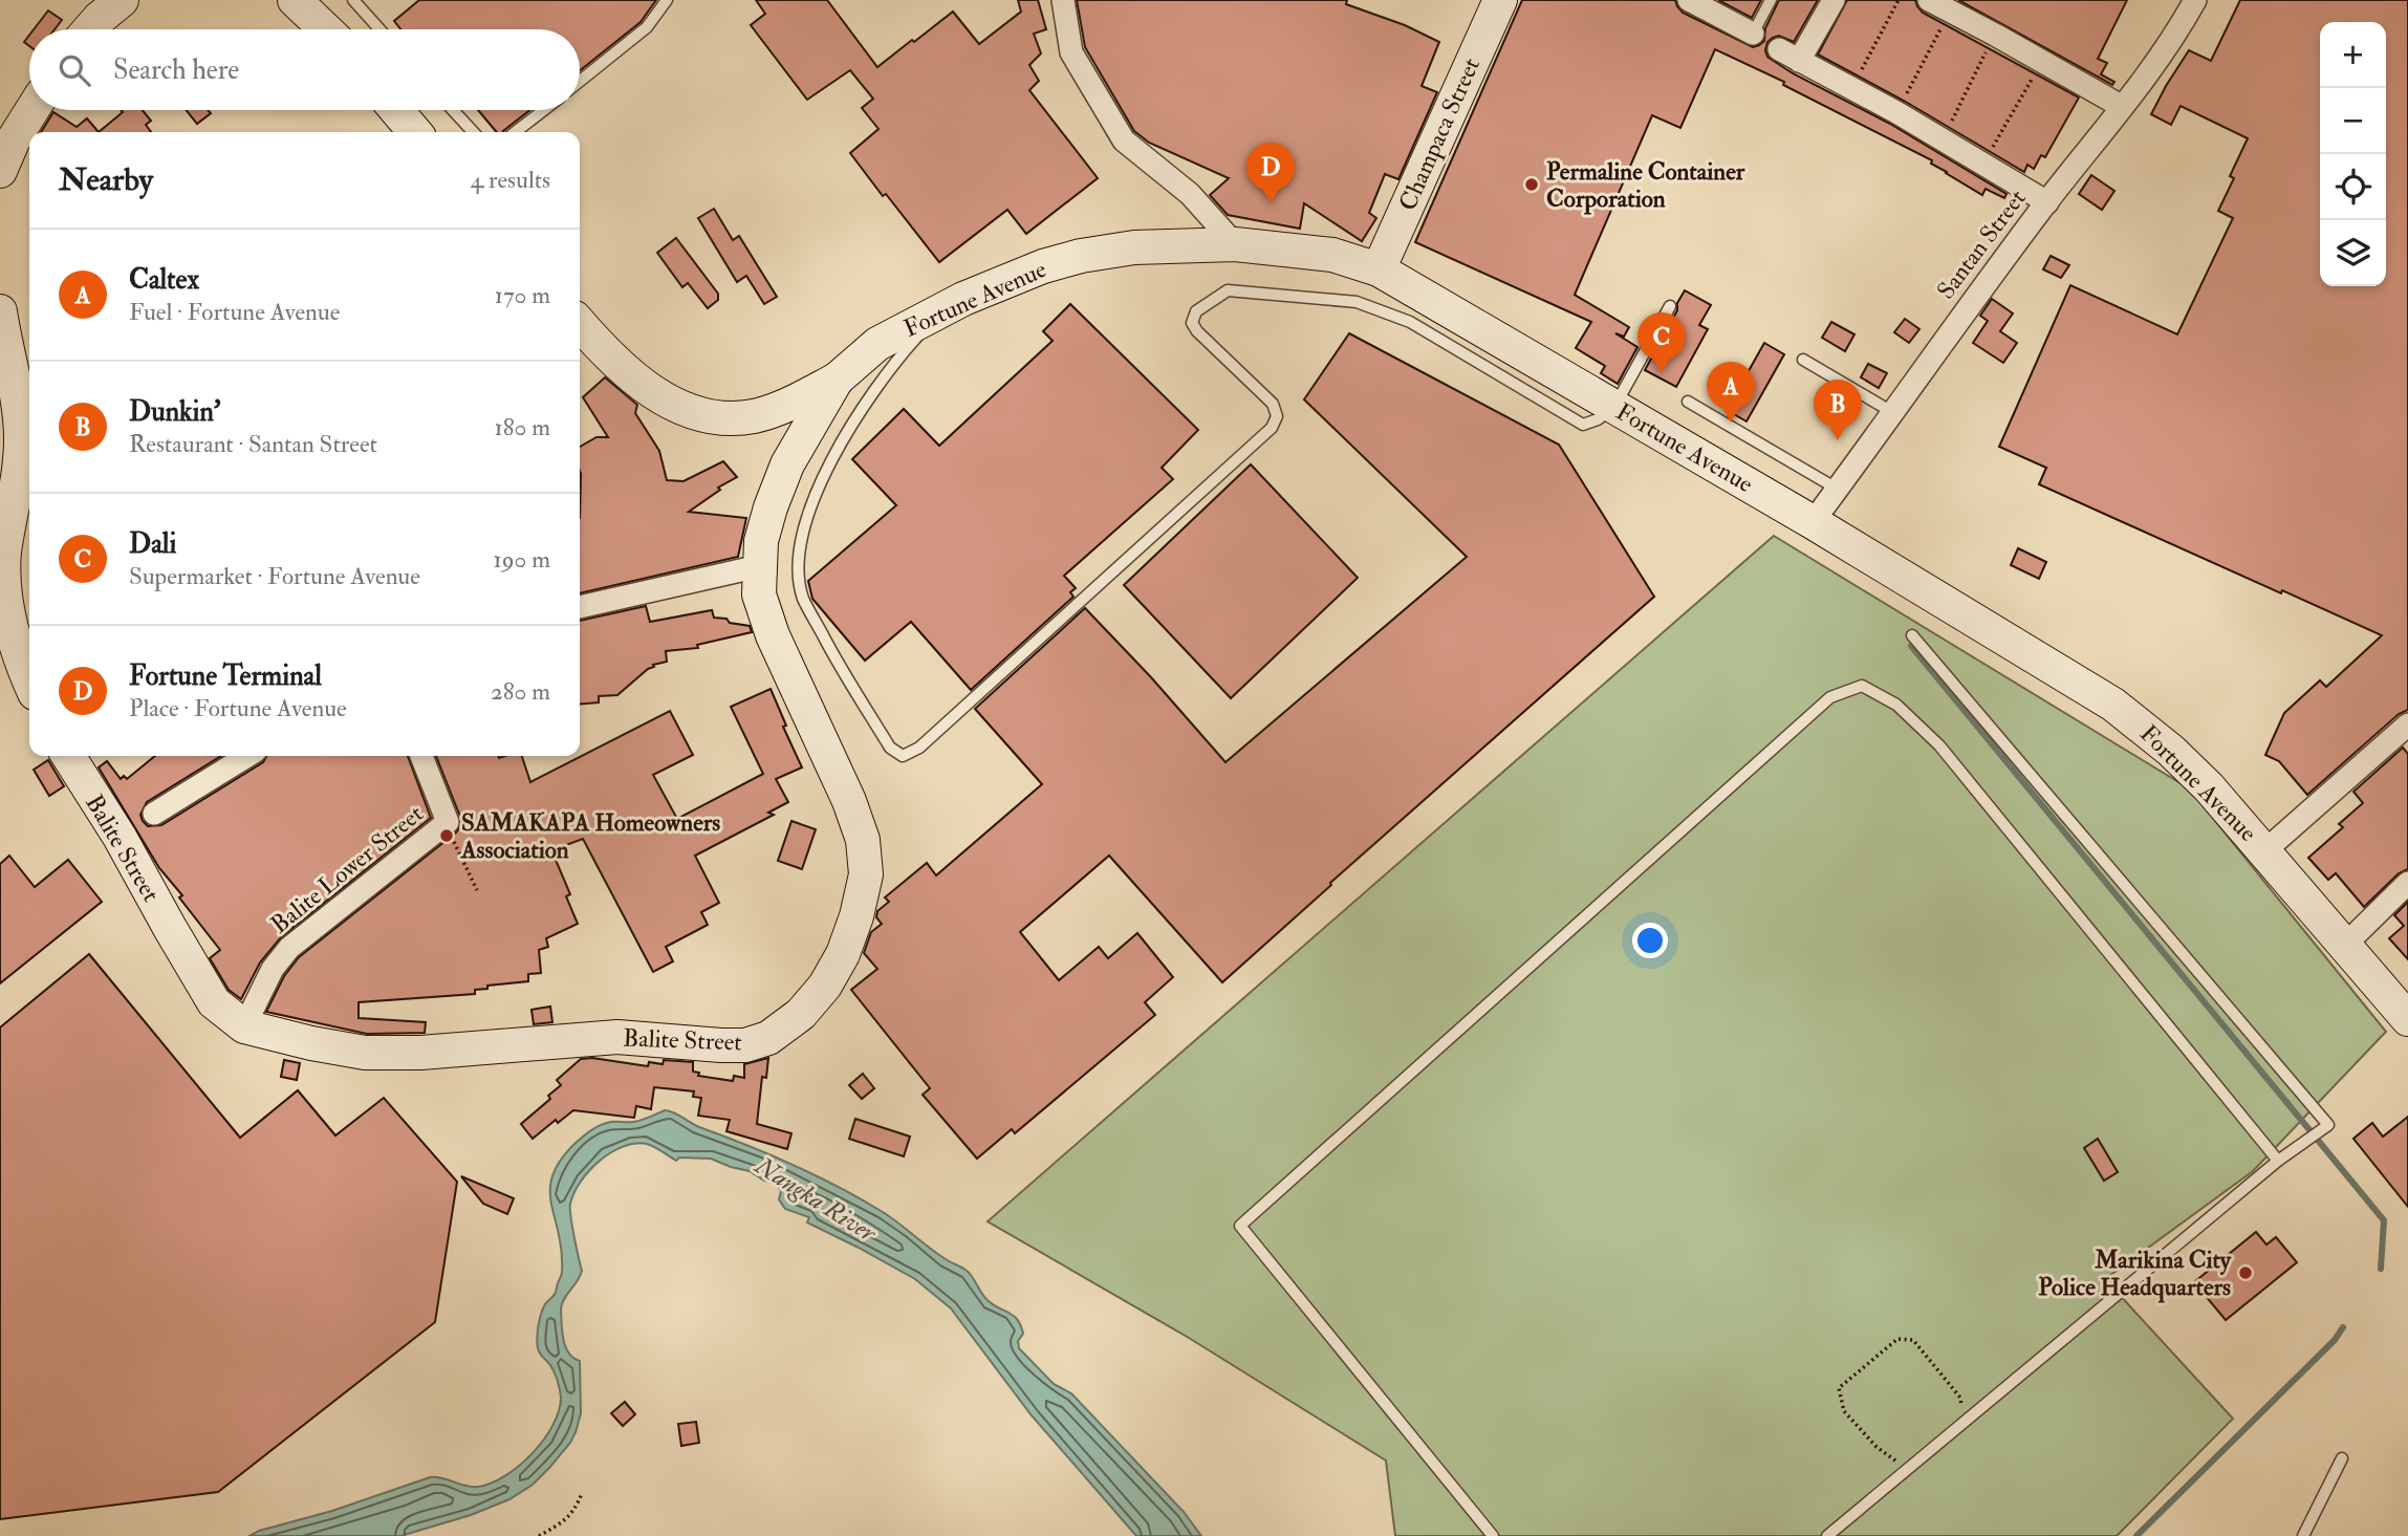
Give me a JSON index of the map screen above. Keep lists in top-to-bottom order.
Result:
{
  "streets": {
    "main road": ["Champaca Street", "Fortune Avenue", "Balite Street"],
    "street": ["Santan Street", "Balite Lower Street"]
  },
  "crossings": [
    ["Champaca Street", "Fortune Avenue"],
    ["Santan Street", "Fortune Avenue"],
    ["Fortune Avenue", "Balite Street"],
    ["Balite Street", "Balite Lower Street"]
  ],
  "water": ["Nangka River"],
  "places": ["Permaline Container Corporation", "SAMAKAPA Homeowners Association", "Marikina City Police Headquarters"],
  "page": {
    "map_buttons": ["+", "−"],
    "search": "Search here",
    "heading": ["Nearby", "4 results"],
    "pins": [
      "D",
      "C",
      "A",
      "B"
    ],
    "list": [
      {
        "mark": "A",
        "name": "Caltex",
        "note": "Fuel · Fortune Avenue",
        "value": "170 m"
      },
      {
        "mark": "B",
        "name": "Dunkin'",
        "note": "Restaurant · Santan Street",
        "value": "180 m"
      },
      {
        "mark": "C",
        "name": "Dali",
        "note": "Supermarket · Fortune Avenue",
        "value": "190 m"
      },
      {
        "mark": "D",
        "name": "Fortune Terminal",
        "note": "Place · Fortune Avenue",
        "value": "280 m"
      }
    ]
  }
}
